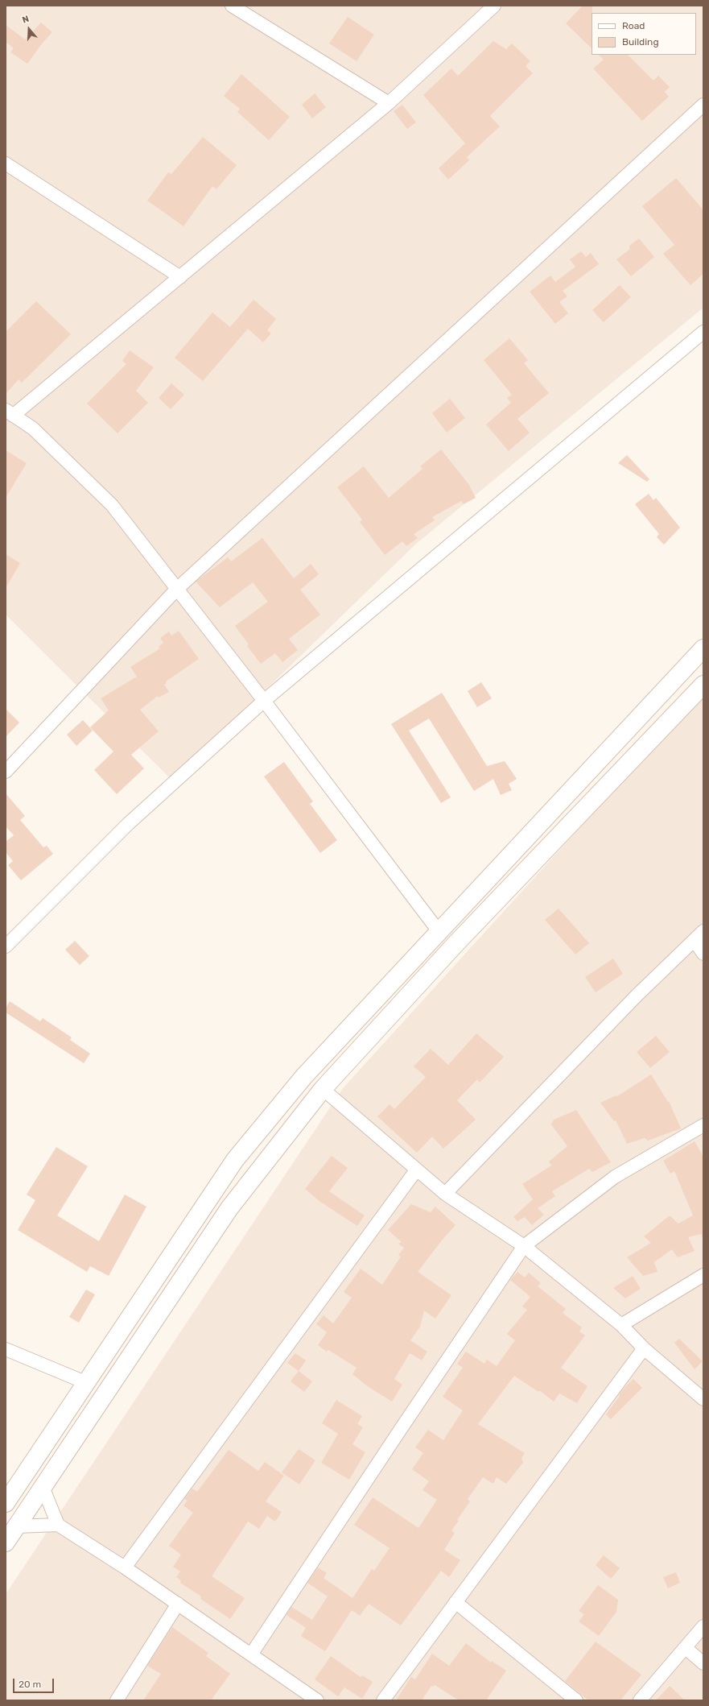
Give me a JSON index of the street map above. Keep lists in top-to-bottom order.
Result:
{
  "legend": ["Road", "Building"],
  "scale_bar": "20 m",
  "north": "top"
}
